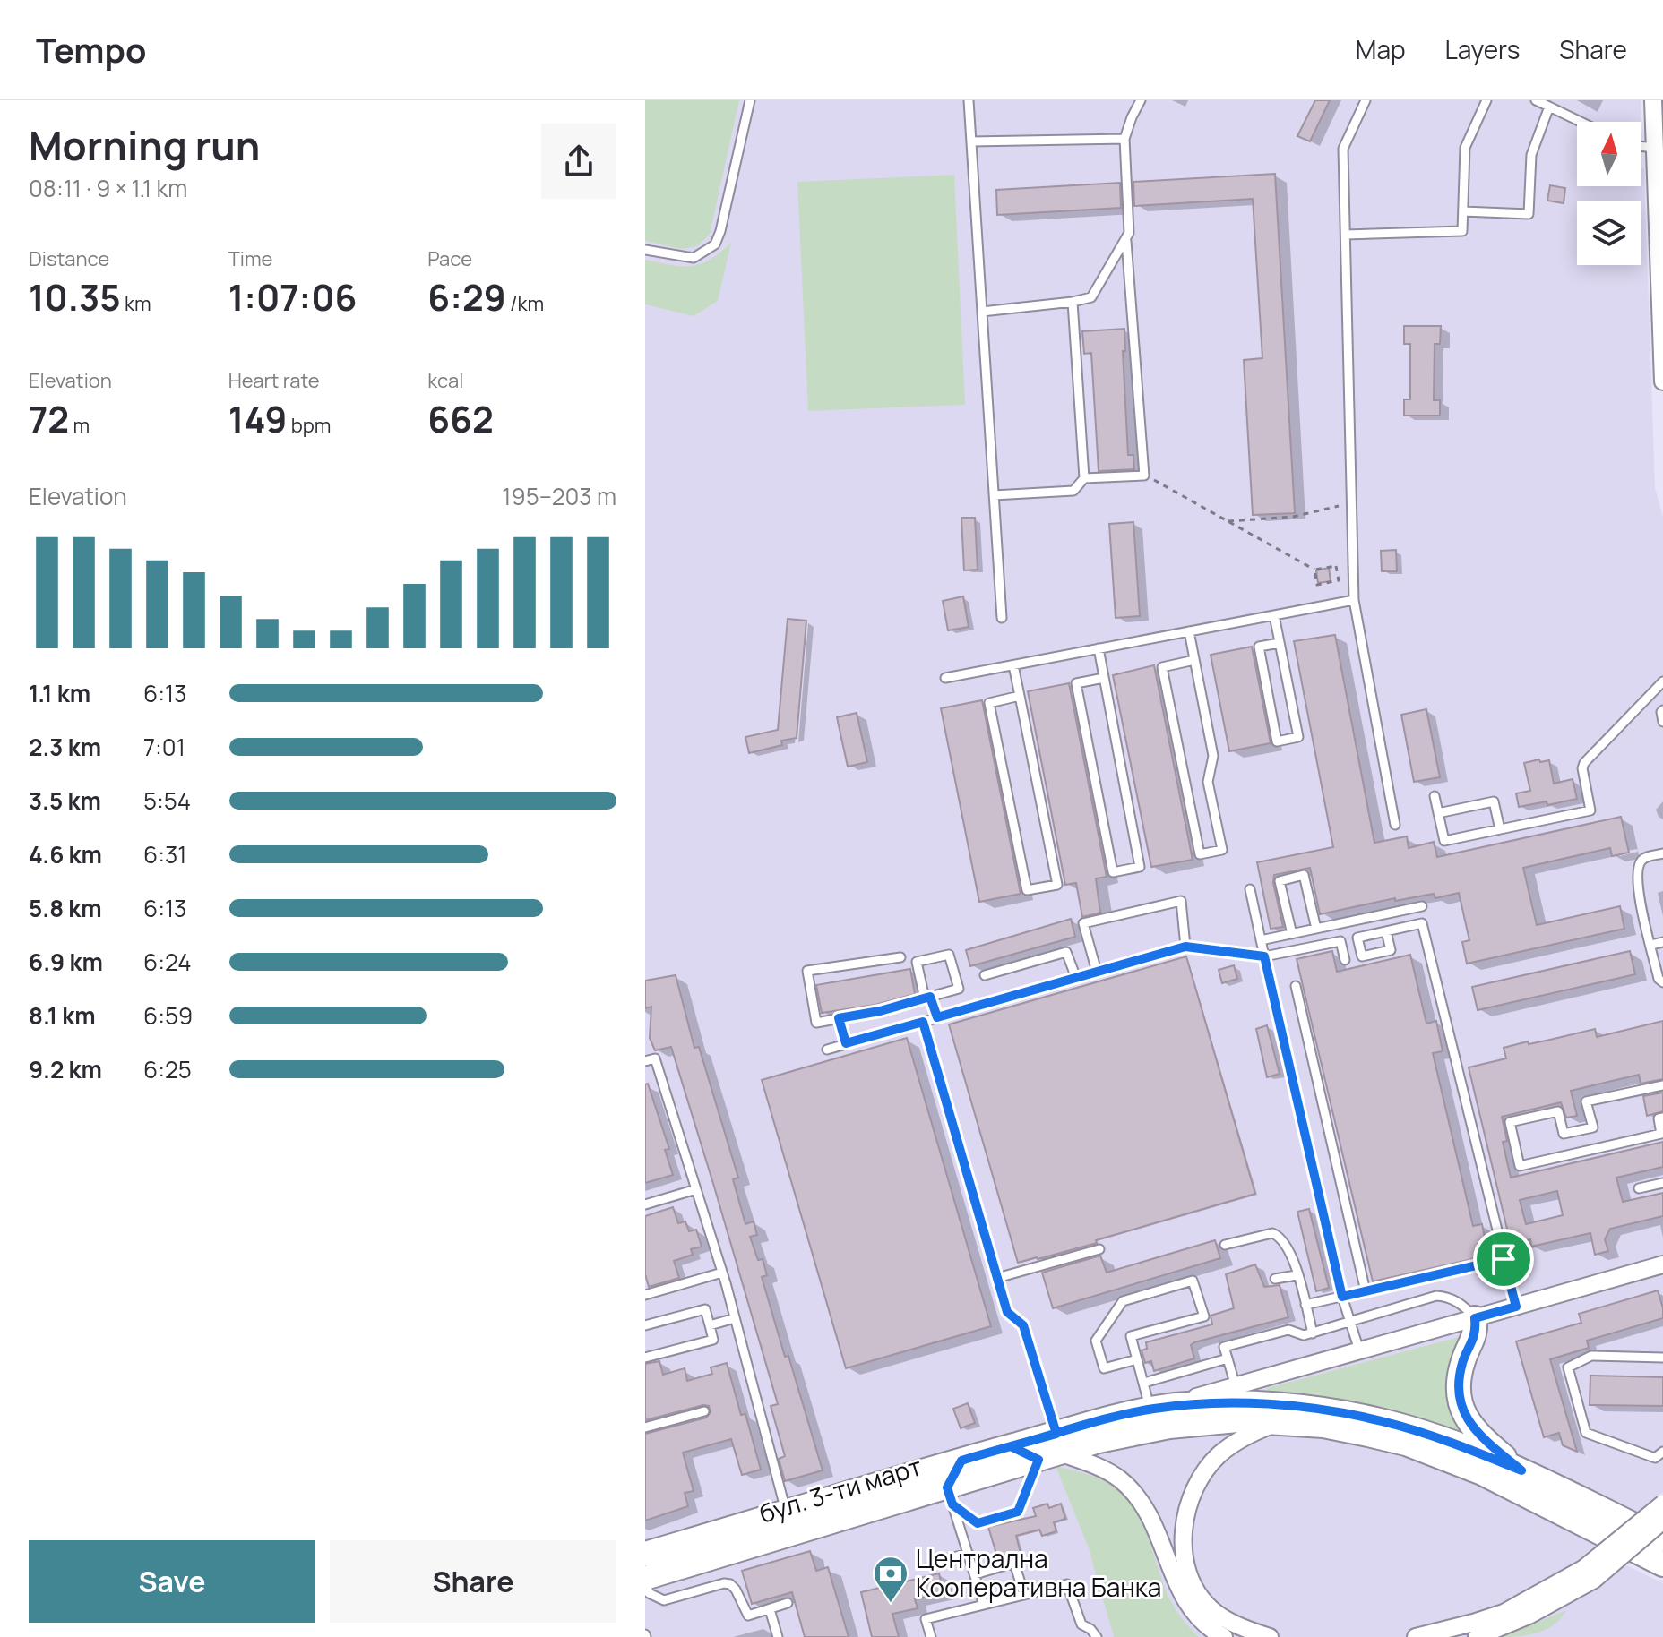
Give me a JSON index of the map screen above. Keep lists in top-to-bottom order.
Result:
{
  "streets": {
    "main road": ["бул. 3-ти март"]
  },
  "places": {
    "bank": ["Централна Кооперативна Банка"]
  },
  "north": "top",
  "page": {
    "header": "Tempo",
    "nav": ["Map", "Layers", "Share"],
    "heading": ["Morning run", "08:11 · 9 × 1.1 km"],
    "stats": [
      ["Distance", "10.35 km"],
      ["Time", "1:07:06"],
      ["Pace", "6:29 /km"],
      ["Elevation", "72 m"],
      ["Heart rate", "149 bpm"],
      ["kcal", "662"]
    ],
    "chart": ["Elevation", "195–203 m"],
    "list": [
      {
        "name": "1.1 km",
        "note": "6:13"
      },
      {
        "name": "2.3 km",
        "note": "7:01"
      },
      {
        "name": "3.5 km",
        "note": "5:54"
      },
      {
        "name": "4.6 km",
        "note": "6:31"
      },
      {
        "name": "5.8 km",
        "note": "6:13"
      },
      {
        "name": "6.9 km",
        "note": "6:24"
      },
      {
        "name": "8.1 km",
        "note": "6:59"
      },
      {
        "name": "9.2 km",
        "note": "6:25"
      }
    ],
    "buttons": ["Save", "Share"]
  }
}
